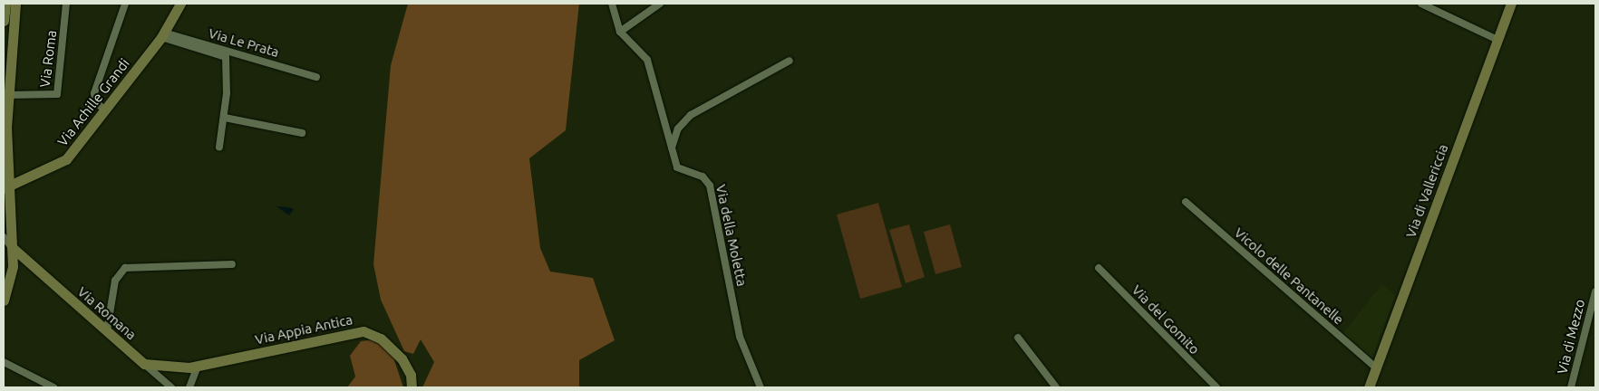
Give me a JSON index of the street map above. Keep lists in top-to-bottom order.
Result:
{
  "streets": {
    "street": [
      "Via Le Prata",
      "Via Roma",
      "Via Achille Grandi",
      "Via di Vallericcia",
      "Via della Moletta",
      "Vicolo delle Pantanelle",
      "Via Romana",
      "Via del Gomito",
      "Via Appia Antica",
      "Via di Mezzo"
    ]
  },
  "crossings": [
    ["Via Le Prata", "Via Achille Grandi"],
    ["Via di Vallericcia", "Vicolo delle Pantanelle"]
  ]
}
